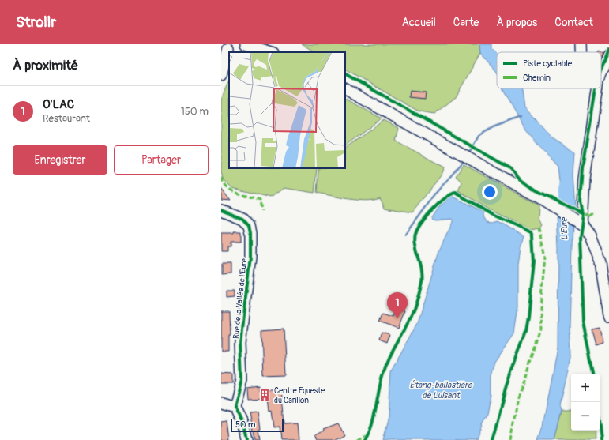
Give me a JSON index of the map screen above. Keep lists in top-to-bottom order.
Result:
{
  "streets": {
    "street": ["Rue de la Vallée de l'Eure"]
  },
  "water": ["L'Eure", "Étang-ballastière de Luisant"],
  "places": {
    "building": ["Centre Equeste du Carillon"]
  },
  "legend": ["Piste cyclable", "Chemin"],
  "scale_bar": "50 m",
  "page": {
    "header": "Strollr",
    "nav": [
      "Accueil",
      "Carte",
      "À propos",
      "Contact"
    ],
    "heading": "À proximité",
    "list": [
      {
        "mark": "1",
        "name": "O'LAC",
        "note": "Restaurant",
        "value": "150 m"
      }
    ],
    "buttons": ["Enregistrer", "Partager"],
    "pins": "1",
    "map_buttons": ["+", "−"],
    "scale": "50 m"
  }
}
